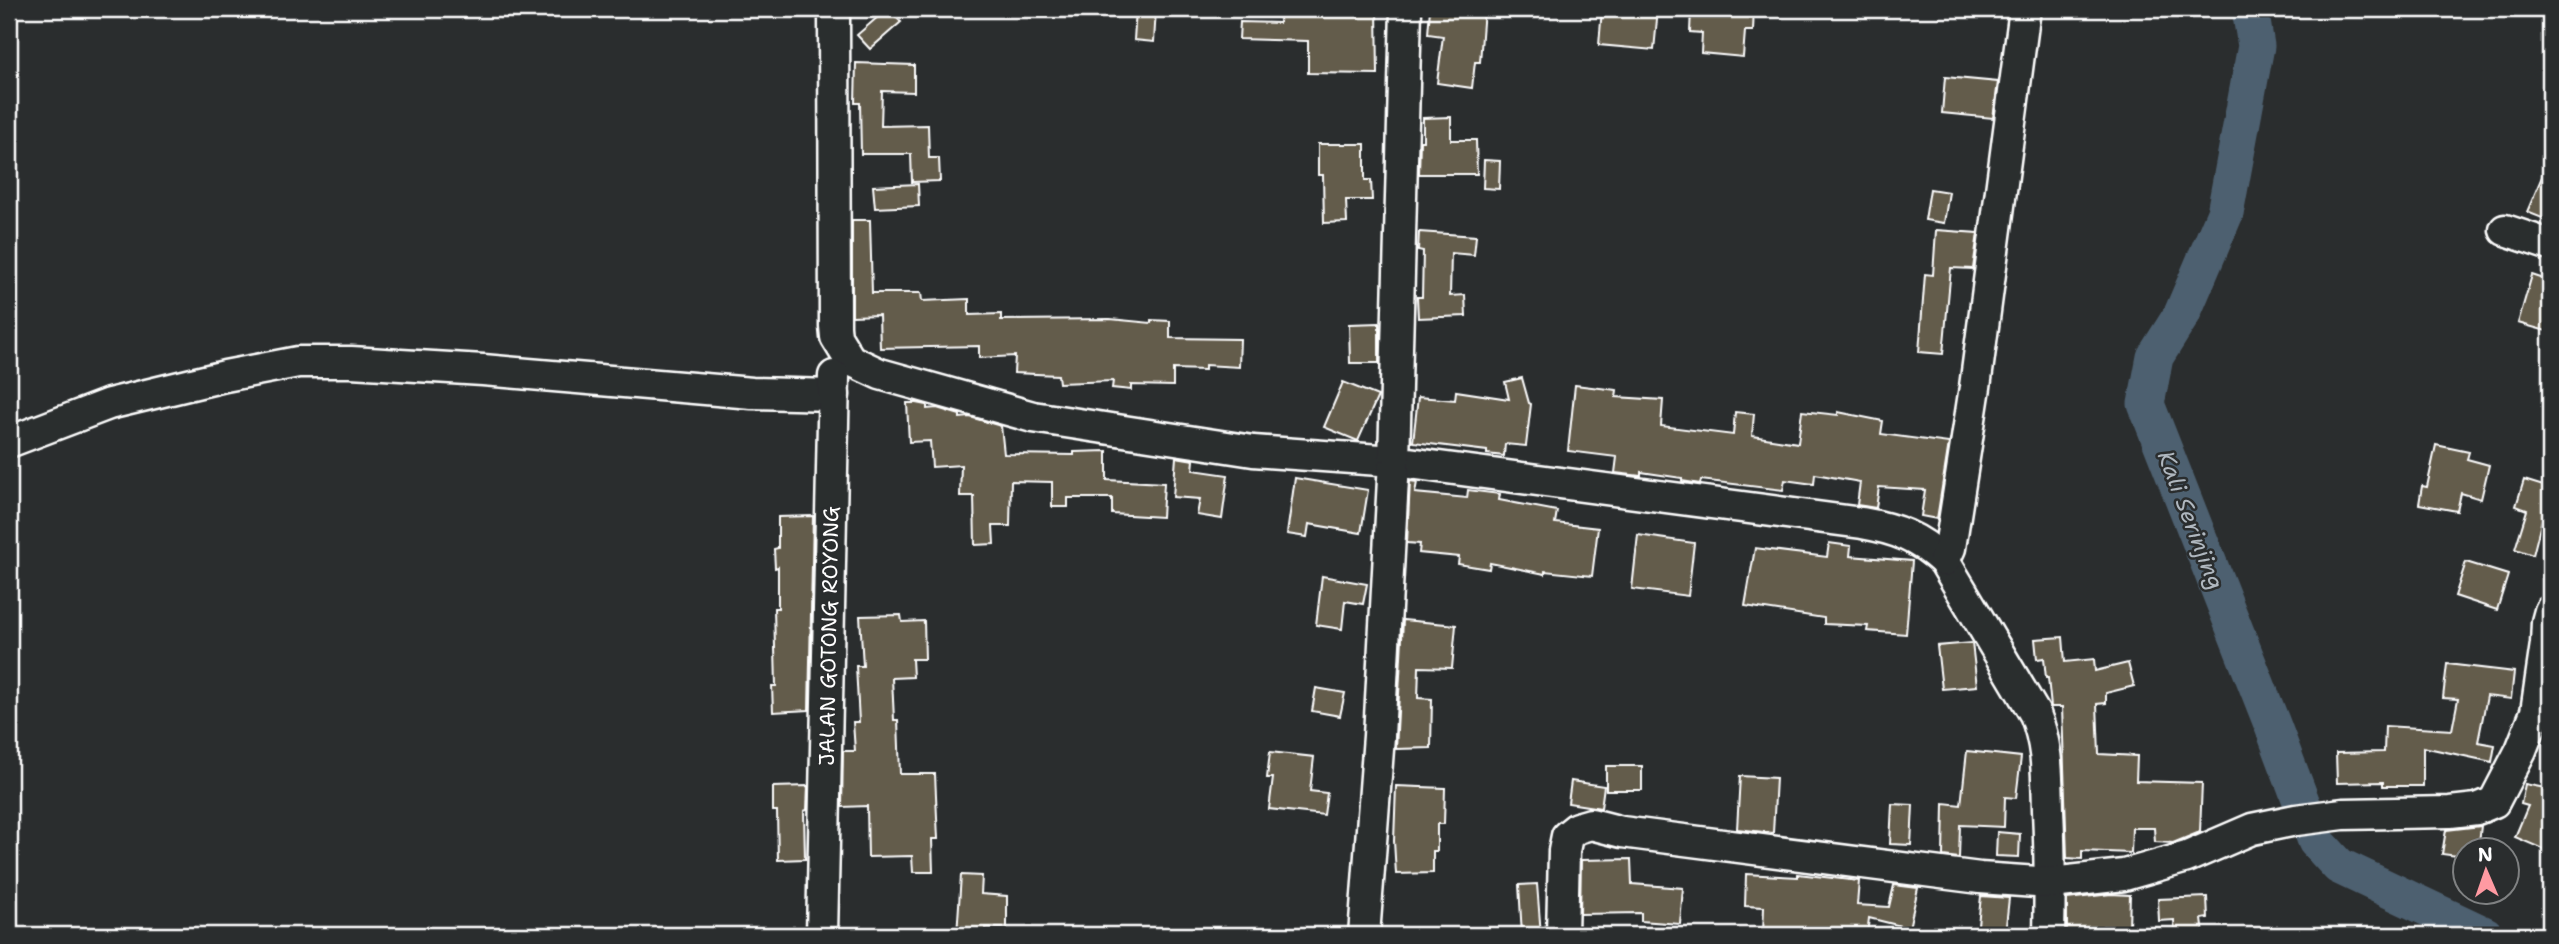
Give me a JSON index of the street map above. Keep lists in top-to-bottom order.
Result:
{
  "streets": {
    "street": ["JALAN GOTONG ROYONG"]
  },
  "water": ["Kali Serinjing"],
  "north": "top"
}
